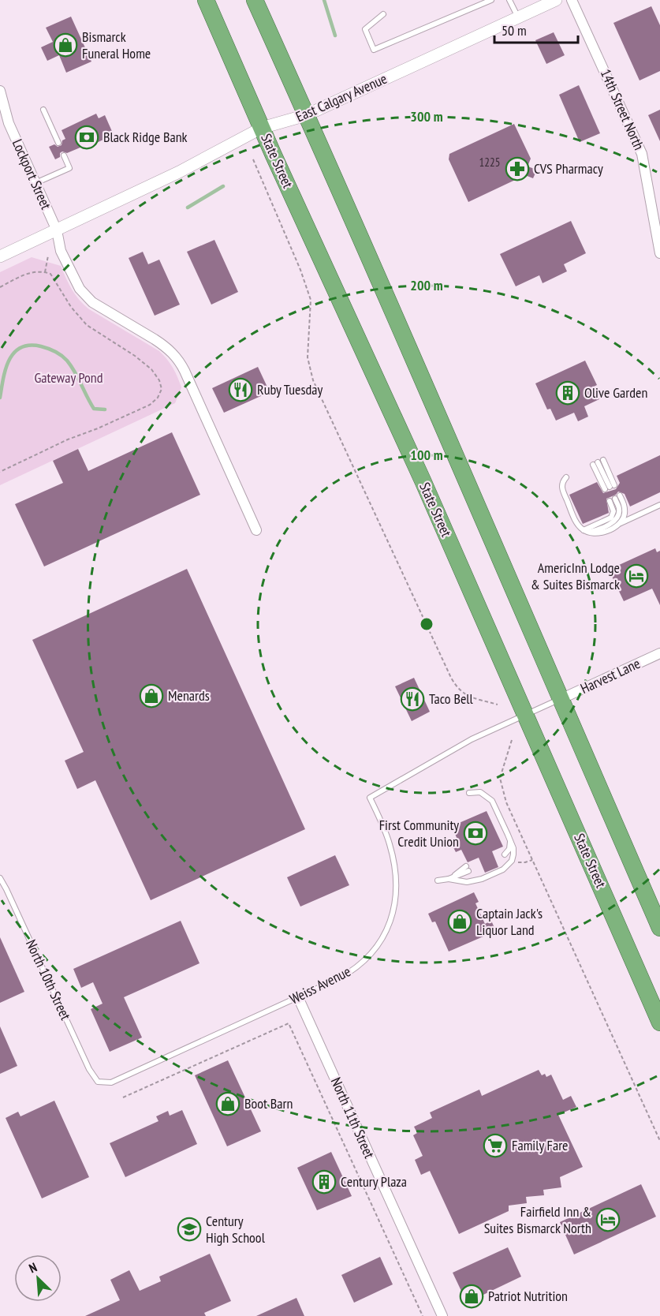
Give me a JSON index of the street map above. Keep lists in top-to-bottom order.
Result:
{
  "streets": {
    "highway": ["State Street"],
    "street": [
      "East Calgary Avenue",
      "14th Street North",
      "Lockport Street",
      "Harvest Lane",
      "North 11th Street"
    ],
    "lane": ["North 10th Street", "Weiss Avenue"]
  },
  "crossings": [
    ["East Calgary Avenue", "State Street"],
    ["East Calgary Avenue", "Lockport Street"],
    ["State Street", "Weiss Avenue"],
    ["Harvest Lane", "Weiss Avenue"],
    ["North 10th Street", "Weiss Avenue"],
    ["Weiss Avenue", "North 11th Street"]
  ],
  "parks": ["Gateway Pond"],
  "places": {
    "shop": [
      "Bismarck Funeral Home",
      "Menards",
      "Captain Jack's Liquor Land",
      "Boot Barn",
      "Patriot Nutrition"
    ],
    "bank": ["Black Ridge Bank", "First Community Credit Union"],
    "pharmacy": ["CVS Pharmacy"],
    "restaurant": ["Ruby Tuesday", "Taco Bell"],
    "building": ["Olive Garden", "Century Plaza"],
    "hotel": ["AmericInn Lodge & Suites Bismarck", "Fairfield Inn & Suites Bismarck North"],
    "supermarket": ["Family Fare"],
    "school or university": ["Century High School"]
  },
  "house_numbers": ["1225"],
  "scale_bar": "50 m",
  "north": "top left",
  "rings": ["300 m", "200 m", "100 m"]
}
